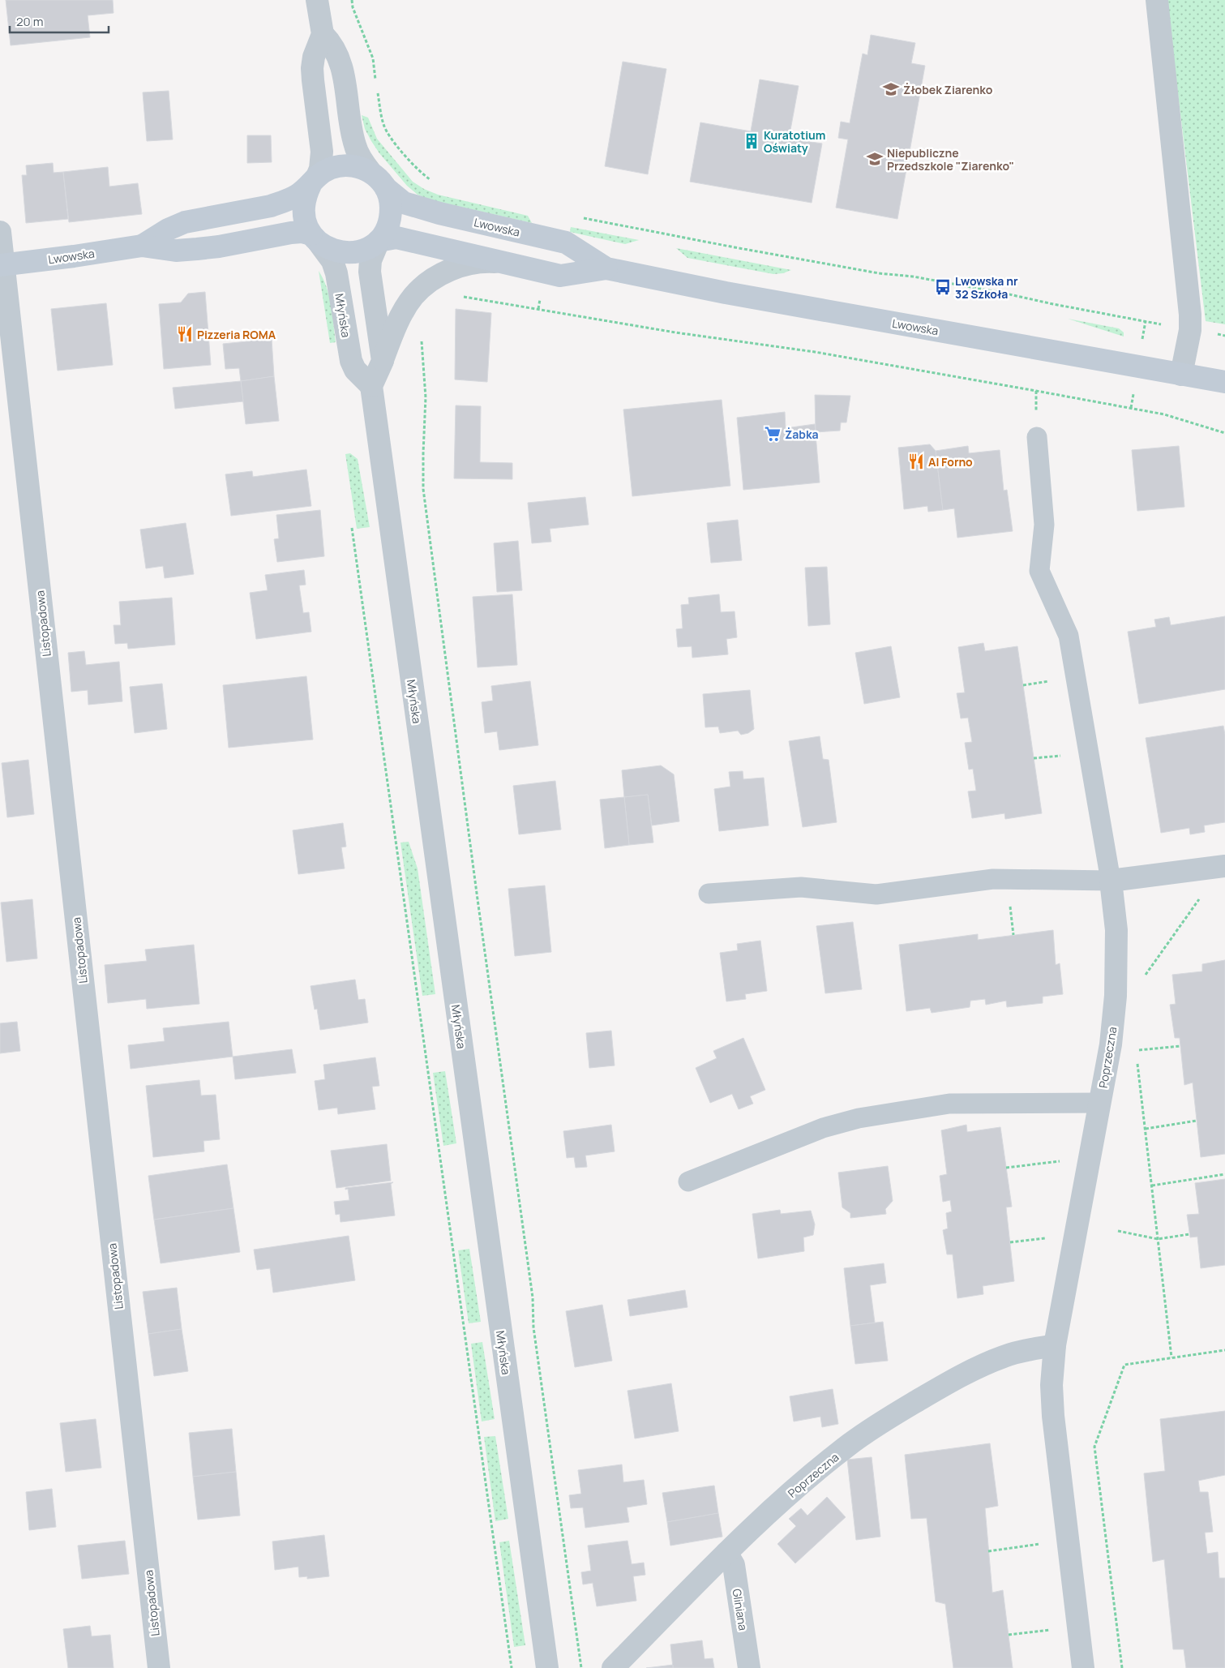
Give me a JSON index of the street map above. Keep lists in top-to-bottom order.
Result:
{
  "streets": {
    "main road": ["Lwowska"],
    "street": [
      "Młyńska",
      "Listopadowa",
      "Poprzeczna",
      "Gliniana"
    ]
  },
  "crossings": [
    ["Lwowska", "Młyńska"],
    ["Lwowska", "Listopadowa"],
    ["Poprzeczna", "Gliniana"]
  ],
  "places": {
    "school or university": ["Żłobek Ziarenko", "Niepubliczne Przedszkole \"Ziarenko\""],
    "building": ["Kuratotium Oświaty"],
    "bus stop": ["Lwowska nr 32 Szkoła"],
    "restaurant": ["Pizzeria ROMA", "Al Forno"],
    "supermarket": ["Żabka"]
  },
  "scale_bar": "20 m"
}
